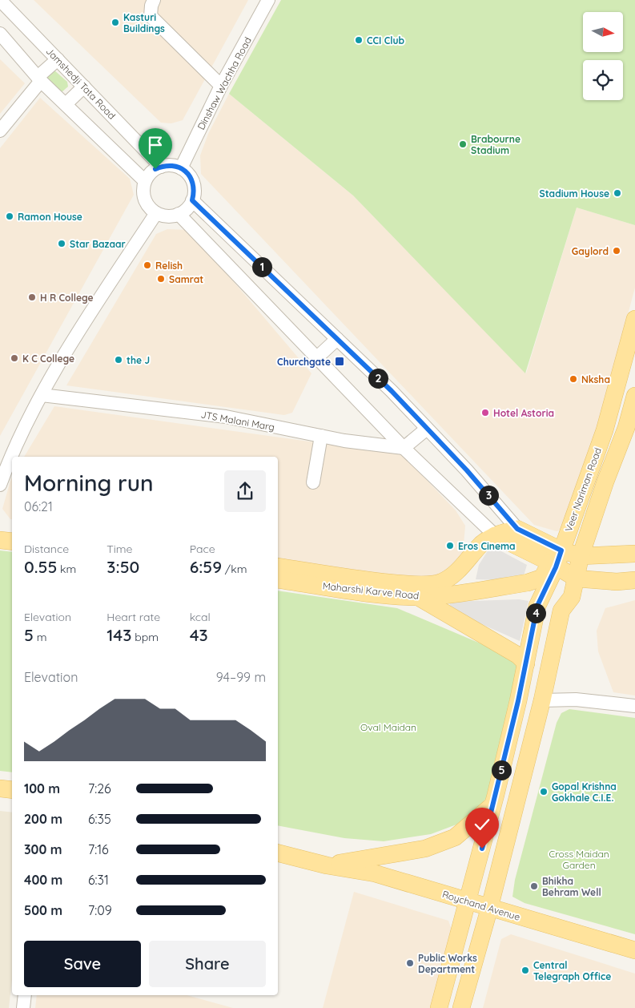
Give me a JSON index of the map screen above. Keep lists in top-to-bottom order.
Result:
{
  "streets": {
    "main road": ["Veer Nariman Road", "Maharshi Karve Road", "Roychand Avenue"],
    "street": ["Jamshedji Tata Road", "Dinshaw Wachha Road", "JTS Malani Marg"]
  },
  "crossings": [
    ["Jamshedji Tata Road", "Dinshaw Wachha Road"],
    ["Veer Nariman Road", "Maharshi Karve Road"],
    ["Veer Nariman Road", "Roychand Avenue"]
  ],
  "parks": ["Oval Maidan", "Cross Maidan Garden"],
  "places": {
    "other": [
      "Kasturi Buildings",
      "CCI Club",
      "Brabourne Stadium",
      "Stadium House",
      "Ramon House",
      "Star Bazaar",
      "Gaylord",
      "Relish",
      "Samrat",
      "H R College",
      "K C College",
      "the J",
      "Nksha",
      "Hotel Astoria",
      "Eros Cinema",
      "Gopal Krishna Gokhale C.I.E.",
      "Bhikha Behram Well",
      "Public Works Department",
      "Central Telegraph Office"
    ],
    "transit": ["Churchgate"]
  },
  "north": "right",
  "page": {
    "pins": [
      "1",
      "2",
      "3",
      "4",
      "5"
    ],
    "heading": ["Morning run", "06:21"],
    "stats": [
      ["Distance", "0.55 km"],
      ["Time", "3:50"],
      ["Pace", "6:59 /km"],
      ["Elevation", "5 m"],
      ["Heart rate", "143 bpm"],
      ["kcal", "43"]
    ],
    "chart": ["Elevation", "94–99 m"],
    "list": [
      {
        "name": "100 m",
        "note": "7:26"
      },
      {
        "name": "200 m",
        "note": "6:35"
      },
      {
        "name": "300 m",
        "note": "7:16"
      },
      {
        "name": "400 m",
        "note": "6:31"
      },
      {
        "name": "500 m",
        "note": "7:09"
      }
    ],
    "buttons": ["Save", "Share"]
  }
}
